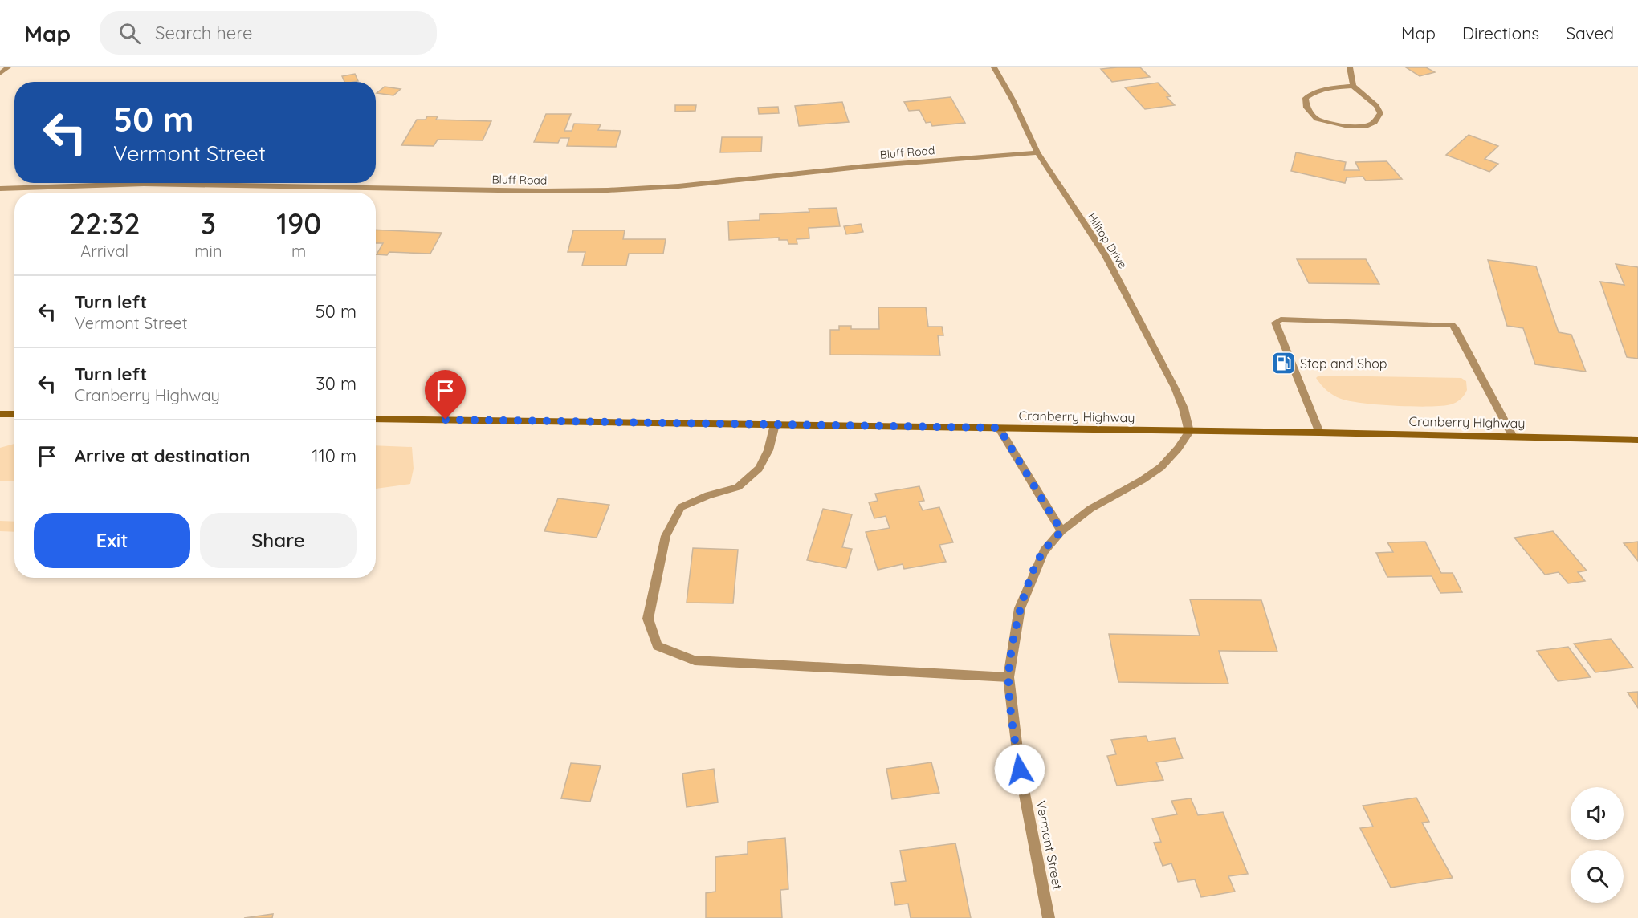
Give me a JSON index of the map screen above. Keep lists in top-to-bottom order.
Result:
{
  "streets": {
    "main road": ["Cranberry Highway"],
    "street": ["Bluff Road", "Hilltop Drive", "Vermont Street"]
  },
  "crossings": [
    ["Bluff Road", "Hilltop Drive"],
    ["Hilltop Drive", "Cranberry Highway"],
    ["Hilltop Drive", "Vermont Street"],
    ["Cranberry Highway", "Vermont Street"]
  ],
  "places": {
    "fuel station": ["Stop and Shop"]
  },
  "page": {
    "header": "Map",
    "search": "Search here",
    "nav": ["Map", "Directions", "Saved"],
    "turn": ["50 m", "Vermont Street"],
    "eta": [
      "22:32",
      "Arrival",
      "3",
      "min",
      "190",
      "m"
    ],
    "list": [
      {
        "name": "Turn left",
        "note": "Vermont Street",
        "value": "50 m"
      },
      {
        "name": "Turn left",
        "note": "Cranberry Highway",
        "value": "30 m"
      },
      {
        "name": "Arrive at destination",
        "value": "110 m"
      }
    ],
    "buttons": ["Exit", "Share"]
  }
}
